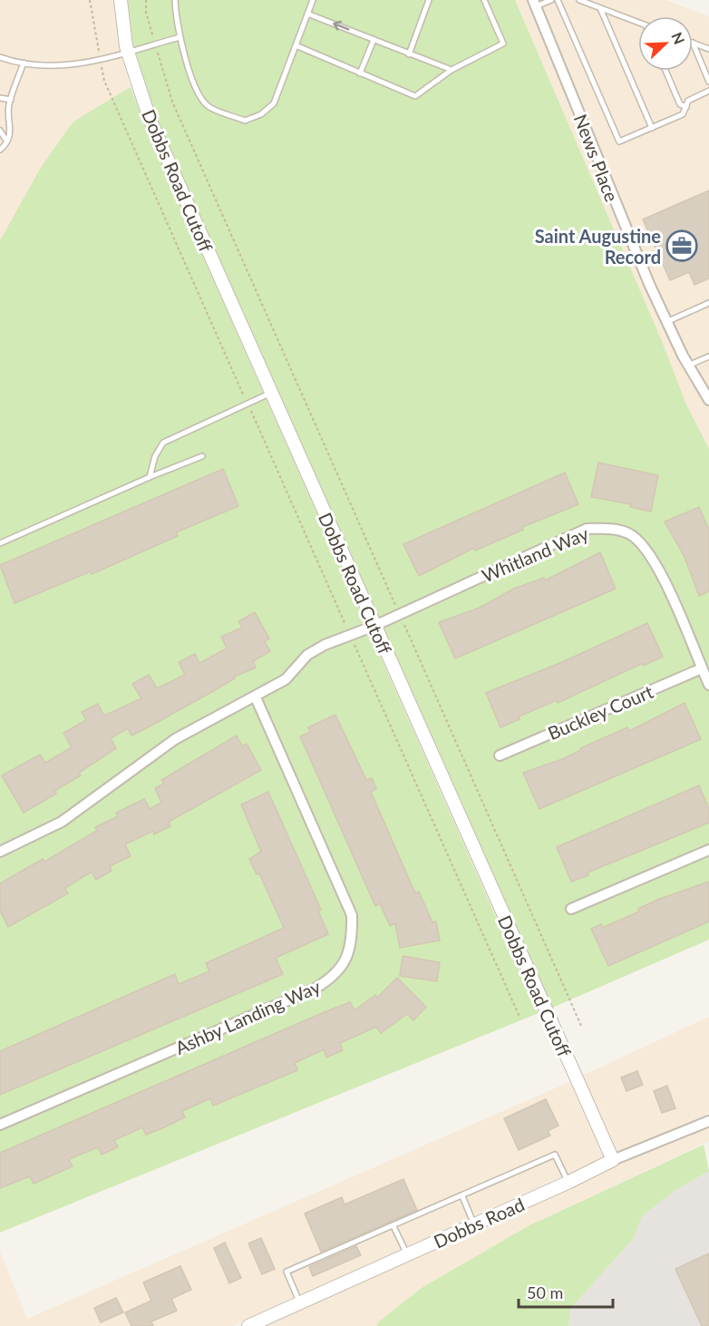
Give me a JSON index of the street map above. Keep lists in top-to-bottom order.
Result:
{
  "streets": {
    "street": [
      "News Place",
      "Dobbs Road Cutoff",
      "Whitland Way",
      "Buckley Court",
      "Ashby Landing Way",
      "Dobbs Road"
    ]
  },
  "crossings": [
    ["Dobbs Road Cutoff", "Whitland Way"],
    ["Dobbs Road Cutoff", "Dobbs Road"],
    ["Whitland Way", "Buckley Court"]
  ],
  "places": {
    "office": ["Saint Augustine Record"]
  },
  "scale_bar": "50 m",
  "north": "top right"
}
